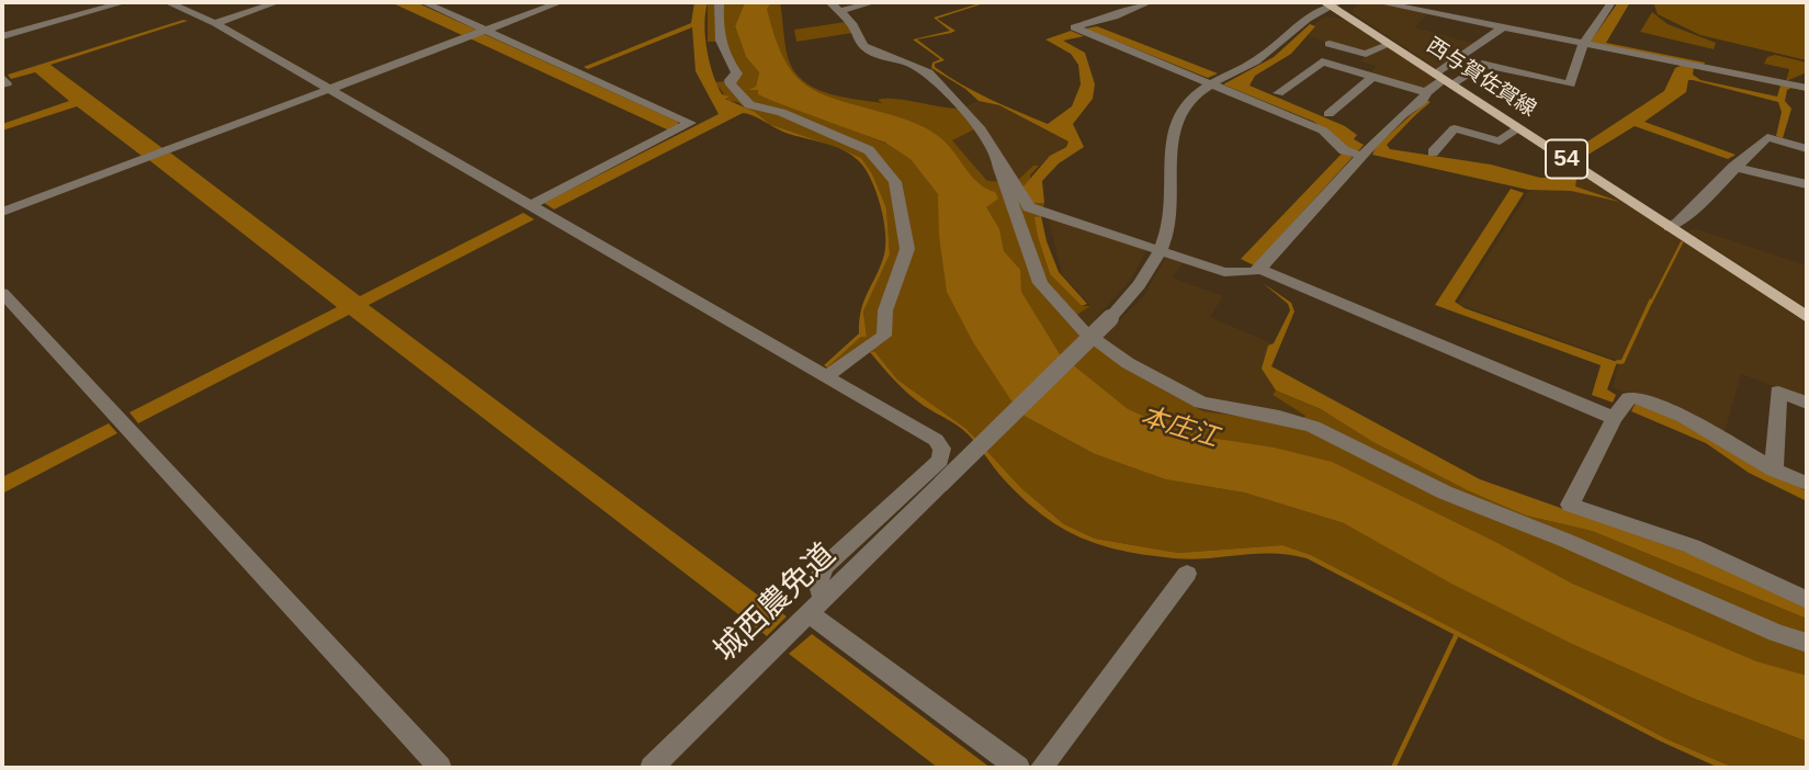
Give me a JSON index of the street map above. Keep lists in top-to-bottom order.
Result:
{
  "streets": {
    "main road": ["西与賀佐賀線", "54"],
    "street": ["城西農免道"]
  },
  "water": ["本庄江"]
}
